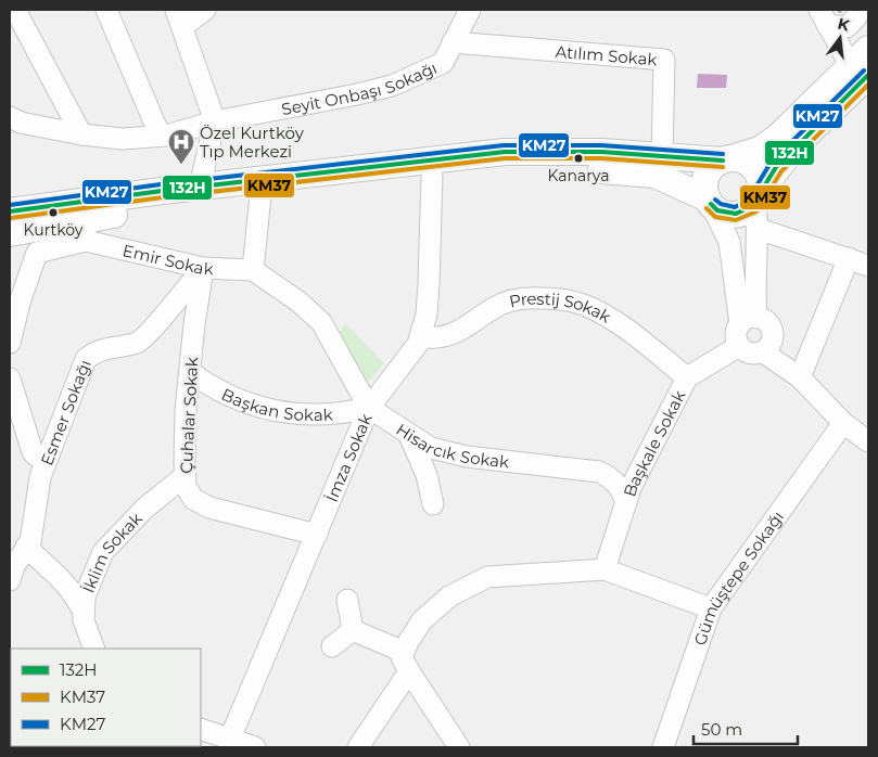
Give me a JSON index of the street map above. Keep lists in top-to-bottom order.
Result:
{
  "streets": {
    "street": [
      "Atılım Sokak",
      "Seyit Onbaşı Sokağı",
      "Emir Sokak",
      "Prestij Sokak",
      "Başkan Sokak",
      "Esmer Sokağı",
      "Çuhalar Sokak",
      "Hisarcık Sokak",
      "Başkale Sokak",
      "İmza Sokak",
      "İklim Sokak",
      "Gümüştepe Sokağı"
    ]
  },
  "crossings": [
    ["Atılım Sokak", "Seyit Onbaşı Sokağı"],
    ["Emir Sokak", "Esmer Sokağı"],
    ["Emir Sokak", "Çuhalar Sokak"],
    ["Emir Sokak", "Hisarcık Sokak"],
    ["Prestij Sokak", "Başkale Sokak"],
    ["Prestij Sokak", "İmza Sokak"],
    ["Başkan Sokak", "Çuhalar Sokak"],
    ["Başkan Sokak", "Hisarcık Sokak"],
    ["Başkan Sokak", "İmza Sokak"],
    ["Esmer Sokağı", "Çuhalar Sokak"],
    ["Çuhalar Sokak", "İmza Sokak"],
    ["Çuhalar Sokak", "İklim Sokak"],
    ["Hisarcık Sokak", "Başkale Sokak"],
    ["Hisarcık Sokak", "İmza Sokak"]
  ],
  "places": {
    "other": ["Kanarya", "Kurtköy"],
    "hospital": ["Özel Kurtköy Tıp Merkezi"]
  },
  "lines": ["transit line KM27", "transit line 132H", "transit line KM37"],
  "legend": ["132H", "KM37", "KM27"],
  "scale_bar": "50 m",
  "north": "top"
}
